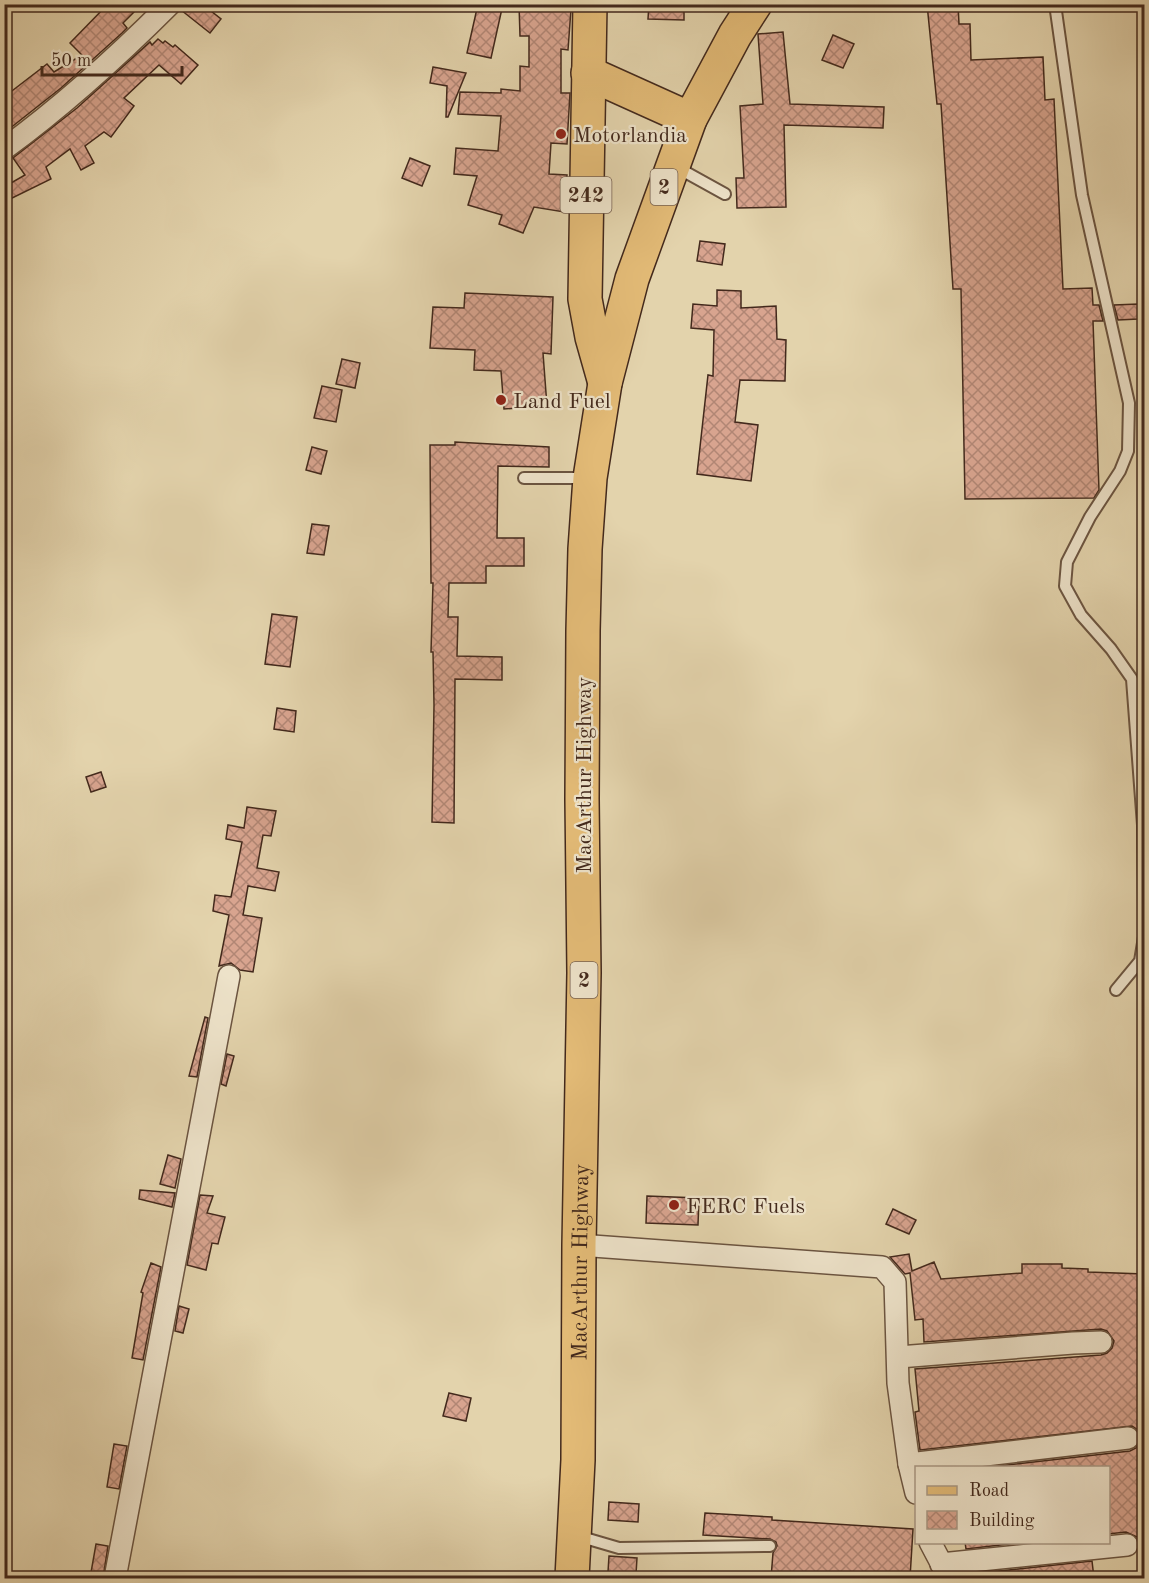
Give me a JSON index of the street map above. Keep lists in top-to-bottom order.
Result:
{
  "streets": {
    "main road": ["2", "242", "MacArthur Highway"]
  },
  "crossings": [
    ["242", "MacArthur Highway"]
  ],
  "places": ["Motorlandia", "Land Fuel", "FERC Fuels"],
  "legend": ["Road", "Building"],
  "scale_bar": "50 m"
}
